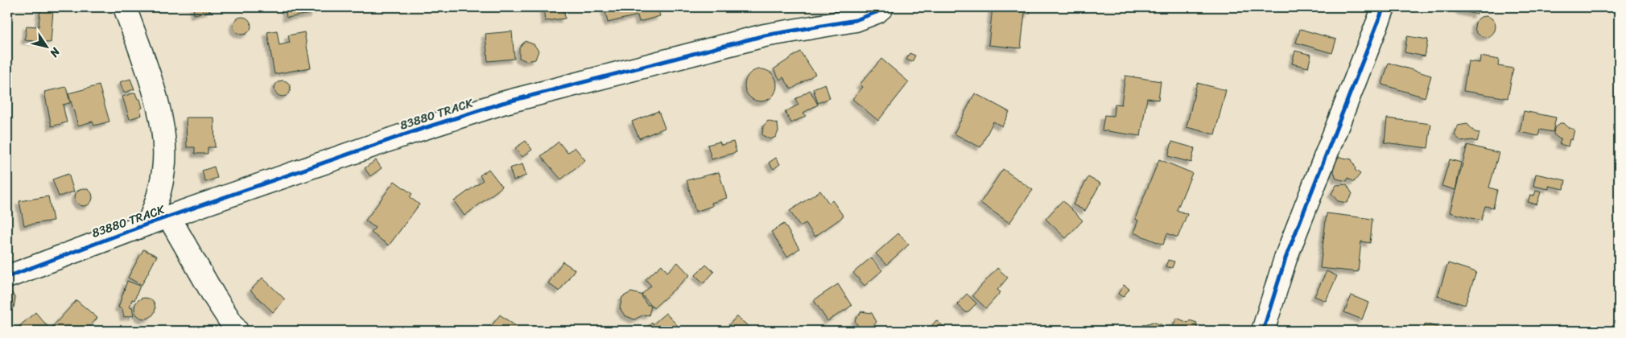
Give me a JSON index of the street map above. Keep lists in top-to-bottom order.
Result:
{
  "streets": {
    "street": ["83880 TRACK"]
  },
  "north": "bottom right"
}
